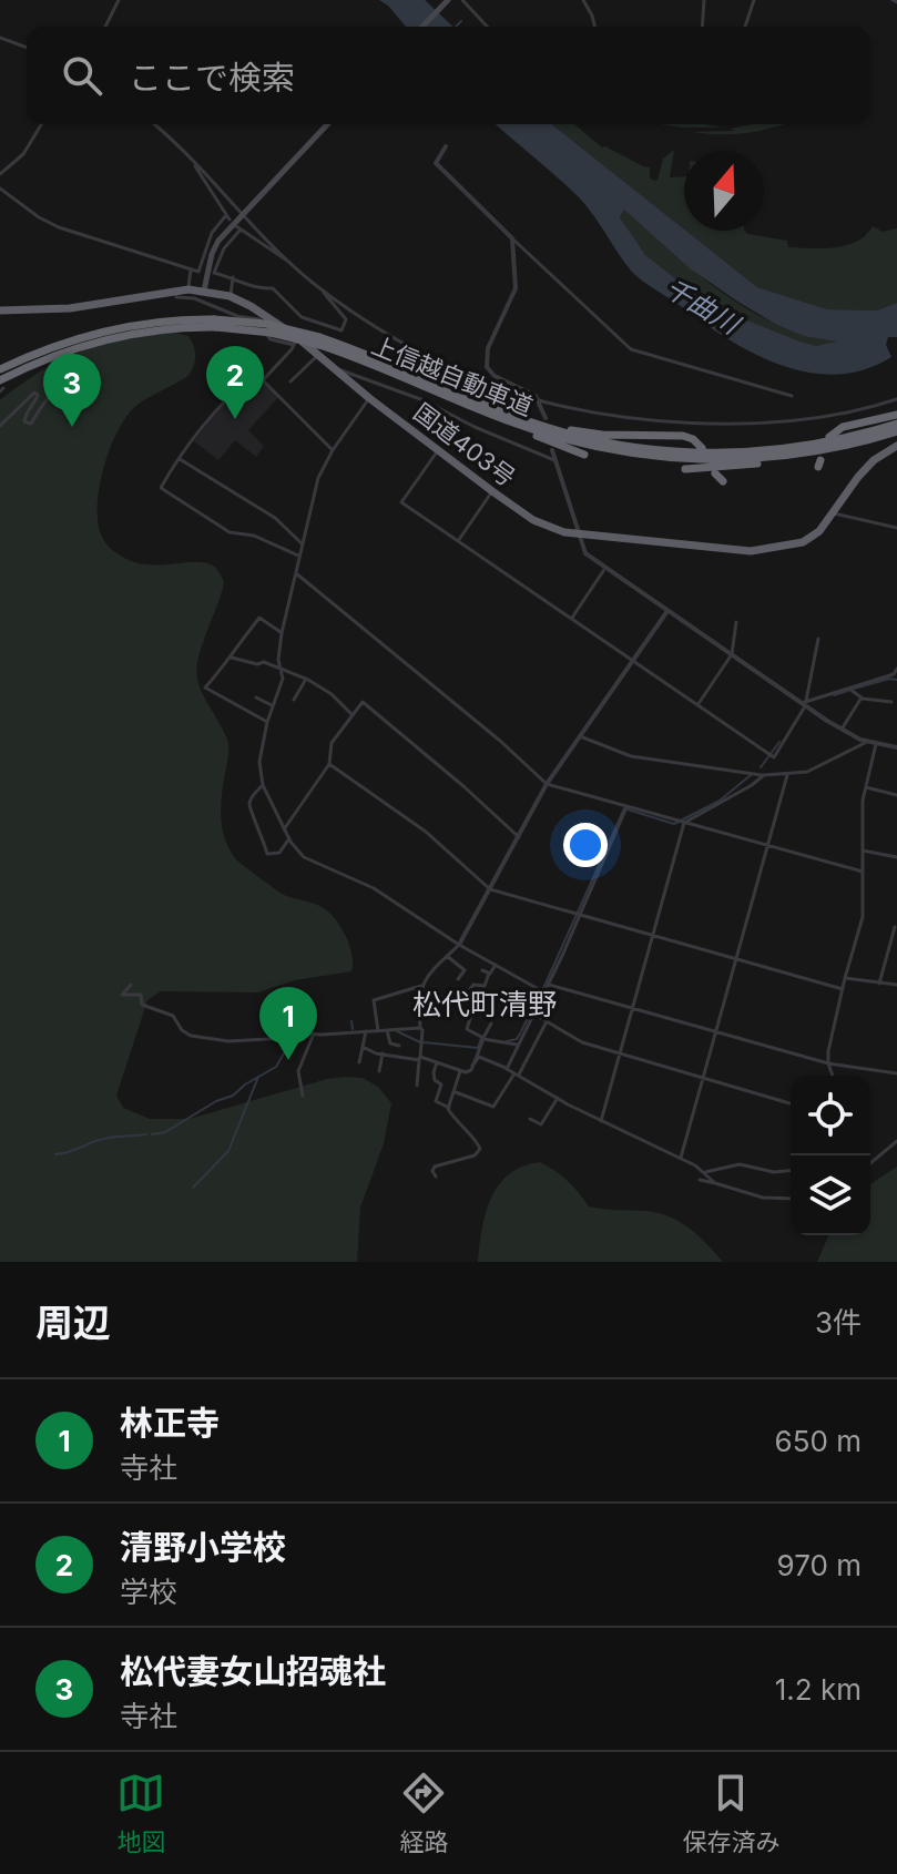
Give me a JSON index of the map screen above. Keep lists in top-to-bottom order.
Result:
{
  "streets": {
    "highway": ["上信越自動車道", "国道403号"]
  },
  "districts": ["松代町清野"],
  "water": ["千曲川"],
  "north": "top",
  "page": {
    "search": "ここで検索",
    "pins": ["2", "3", "1"],
    "heading": ["周辺", "3件"],
    "list": [
      {
        "mark": "1",
        "name": "林正寺",
        "note": "寺社",
        "value": "650 m"
      },
      {
        "mark": "2",
        "name": "清野小学校",
        "note": "学校",
        "value": "970 m"
      },
      {
        "mark": "3",
        "name": "松代妻女山招魂社",
        "note": "寺社",
        "value": "1.2 km"
      }
    ],
    "nav": ["地図", "経路", "保存済み"]
  }
}
